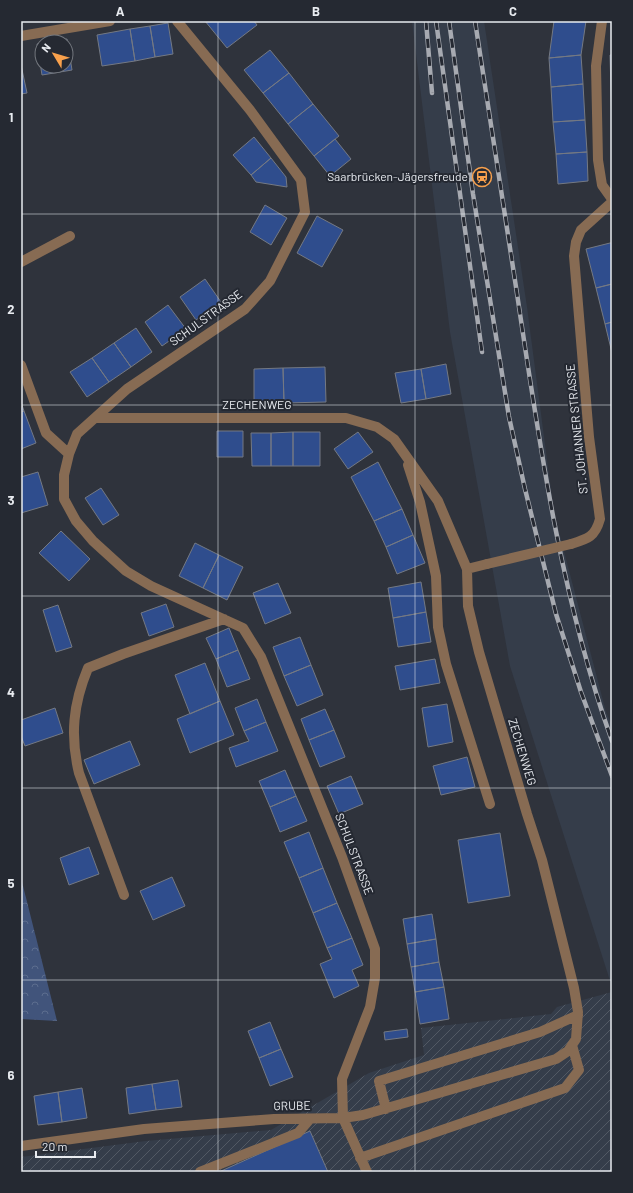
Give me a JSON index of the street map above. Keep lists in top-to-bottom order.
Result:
{
  "streets": {
    "street": [
      "SCHULSTRASSE",
      "ZECHENWEG",
      "ST. JOHANNER STRASSE",
      "GRUBE"
    ]
  },
  "crossings": [
    ["SCHULSTRASSE", "ZECHENWEG"],
    ["SCHULSTRASSE", "GRUBE"],
    ["ZECHENWEG", "ST. JOHANNER STRASSE"],
    ["ZECHENWEG", "GRUBE"]
  ],
  "places": {
    "station": ["Saarbrücken-Jägersfreude"]
  },
  "scale_bar": "20 m",
  "north": "top left",
  "grid": {
    "columns": ["A", "B", "C"],
    "rows": [
      "1",
      "2",
      "3",
      "4",
      "5",
      "6"
    ]
  }
}
